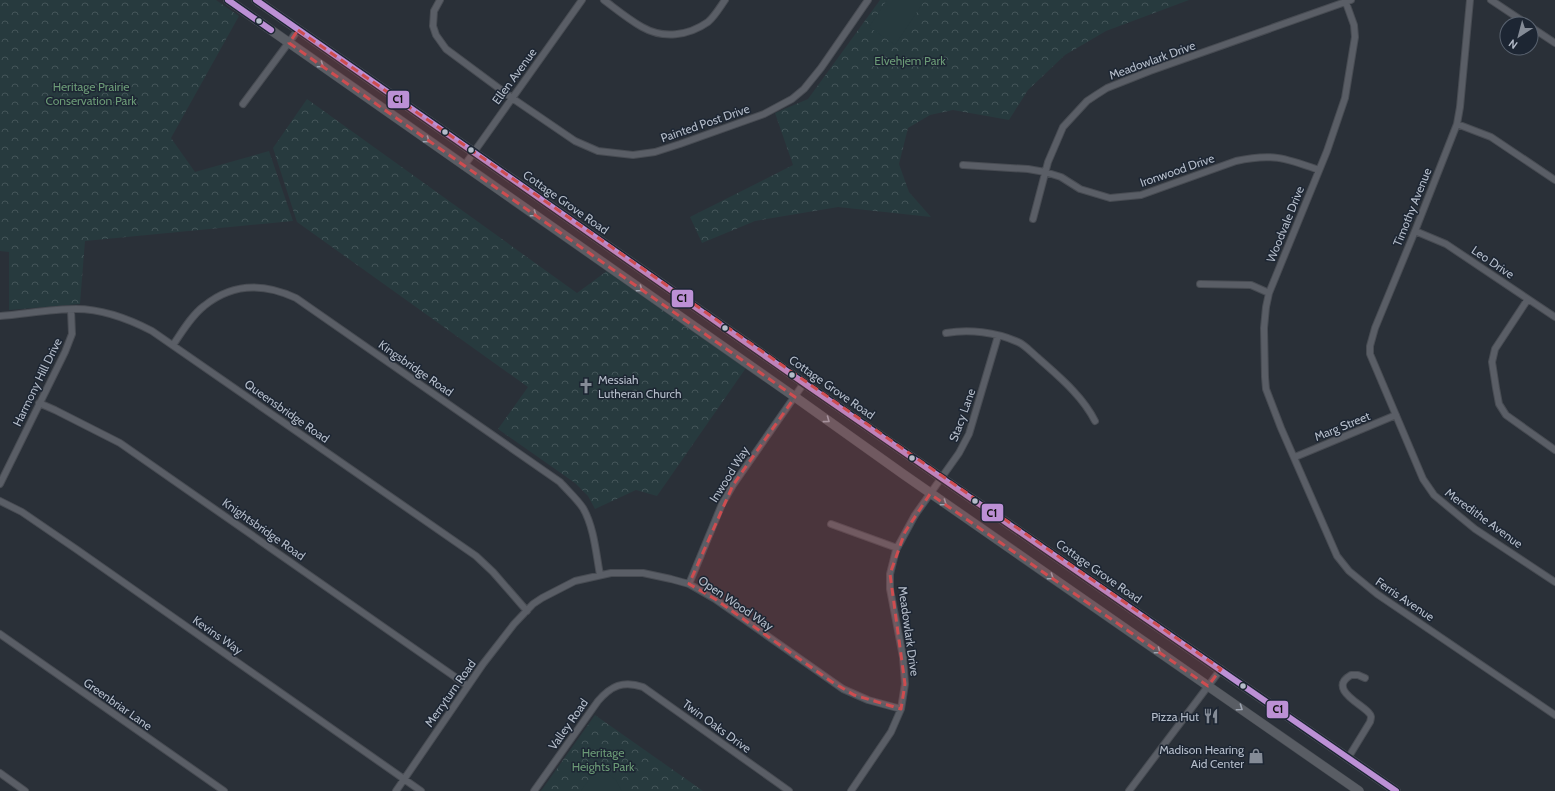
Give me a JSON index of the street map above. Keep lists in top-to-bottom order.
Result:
{
  "streets": {
    "main road": ["Cottage Grove Road"],
    "street": [
      "Meadowlark Drive",
      "Ellen Avenue",
      "Painted Post Drive",
      "Ironwood Drive",
      "Timothy Avenue",
      "Woodvale Drive",
      "Leo Drive",
      "Kingsbridge Road",
      "Harmony Hill Drive",
      "Queensbridge Road",
      "Stacy Lane",
      "Marg Street",
      "Inwood Way",
      "Meredithe Avenue",
      "Knightsbridge Road",
      "Ferris Avenue",
      "Open Wood Way",
      "Kevins Way",
      "Merryturn Road",
      "Greenbriar Lane",
      "Valley Road",
      "Twin Oaks Drive"
    ]
  },
  "crossings": [
    ["Meadowlark Drive", "Ironwood Drive"],
    ["Meadowlark Drive", "Woodvale Drive"],
    ["Meadowlark Drive", "Stacy Lane"],
    ["Meadowlark Drive", "Open Wood Way"],
    ["Ellen Avenue", "Painted Post Drive"],
    ["Ellen Avenue", "Cottage Grove Road"],
    ["Ironwood Drive", "Woodvale Drive"],
    ["Cottage Grove Road", "Stacy Lane"],
    ["Cottage Grove Road", "Inwood Way"],
    ["Timothy Avenue", "Leo Drive"],
    ["Timothy Avenue", "Marg Street"],
    ["Timothy Avenue", "Meredithe Avenue"],
    ["Woodvale Drive", "Marg Street"],
    ["Woodvale Drive", "Ferris Avenue"],
    ["Kingsbridge Road", "Queensbridge Road"],
    ["Kingsbridge Road", "Open Wood Way"],
    ["Harmony Hill Drive", "Queensbridge Road"],
    ["Harmony Hill Drive", "Knightsbridge Road"],
    ["Queensbridge Road", "Open Wood Way"],
    ["Queensbridge Road", "Merryturn Road"],
    ["Marg Street", "Meredithe Avenue"],
    ["Marg Street", "Ferris Avenue"],
    ["Inwood Way", "Open Wood Way"],
    ["Knightsbridge Road", "Merryturn Road"],
    ["Open Wood Way", "Merryturn Road"],
    ["Kevins Way", "Merryturn Road"],
    ["Valley Road", "Twin Oaks Drive"]
  ],
  "parks": ["Elvehjem Park", "Heritage Prairie Conservation Park", "Heritage Heights Park"],
  "places": {
    "church": ["Messiah Lutheran Church"],
    "restaurant": ["Pizza Hut"],
    "shop": ["Madison Hearing Aid Center"]
  },
  "lines": ["transit line C1"],
  "north": "bottom left"
}
